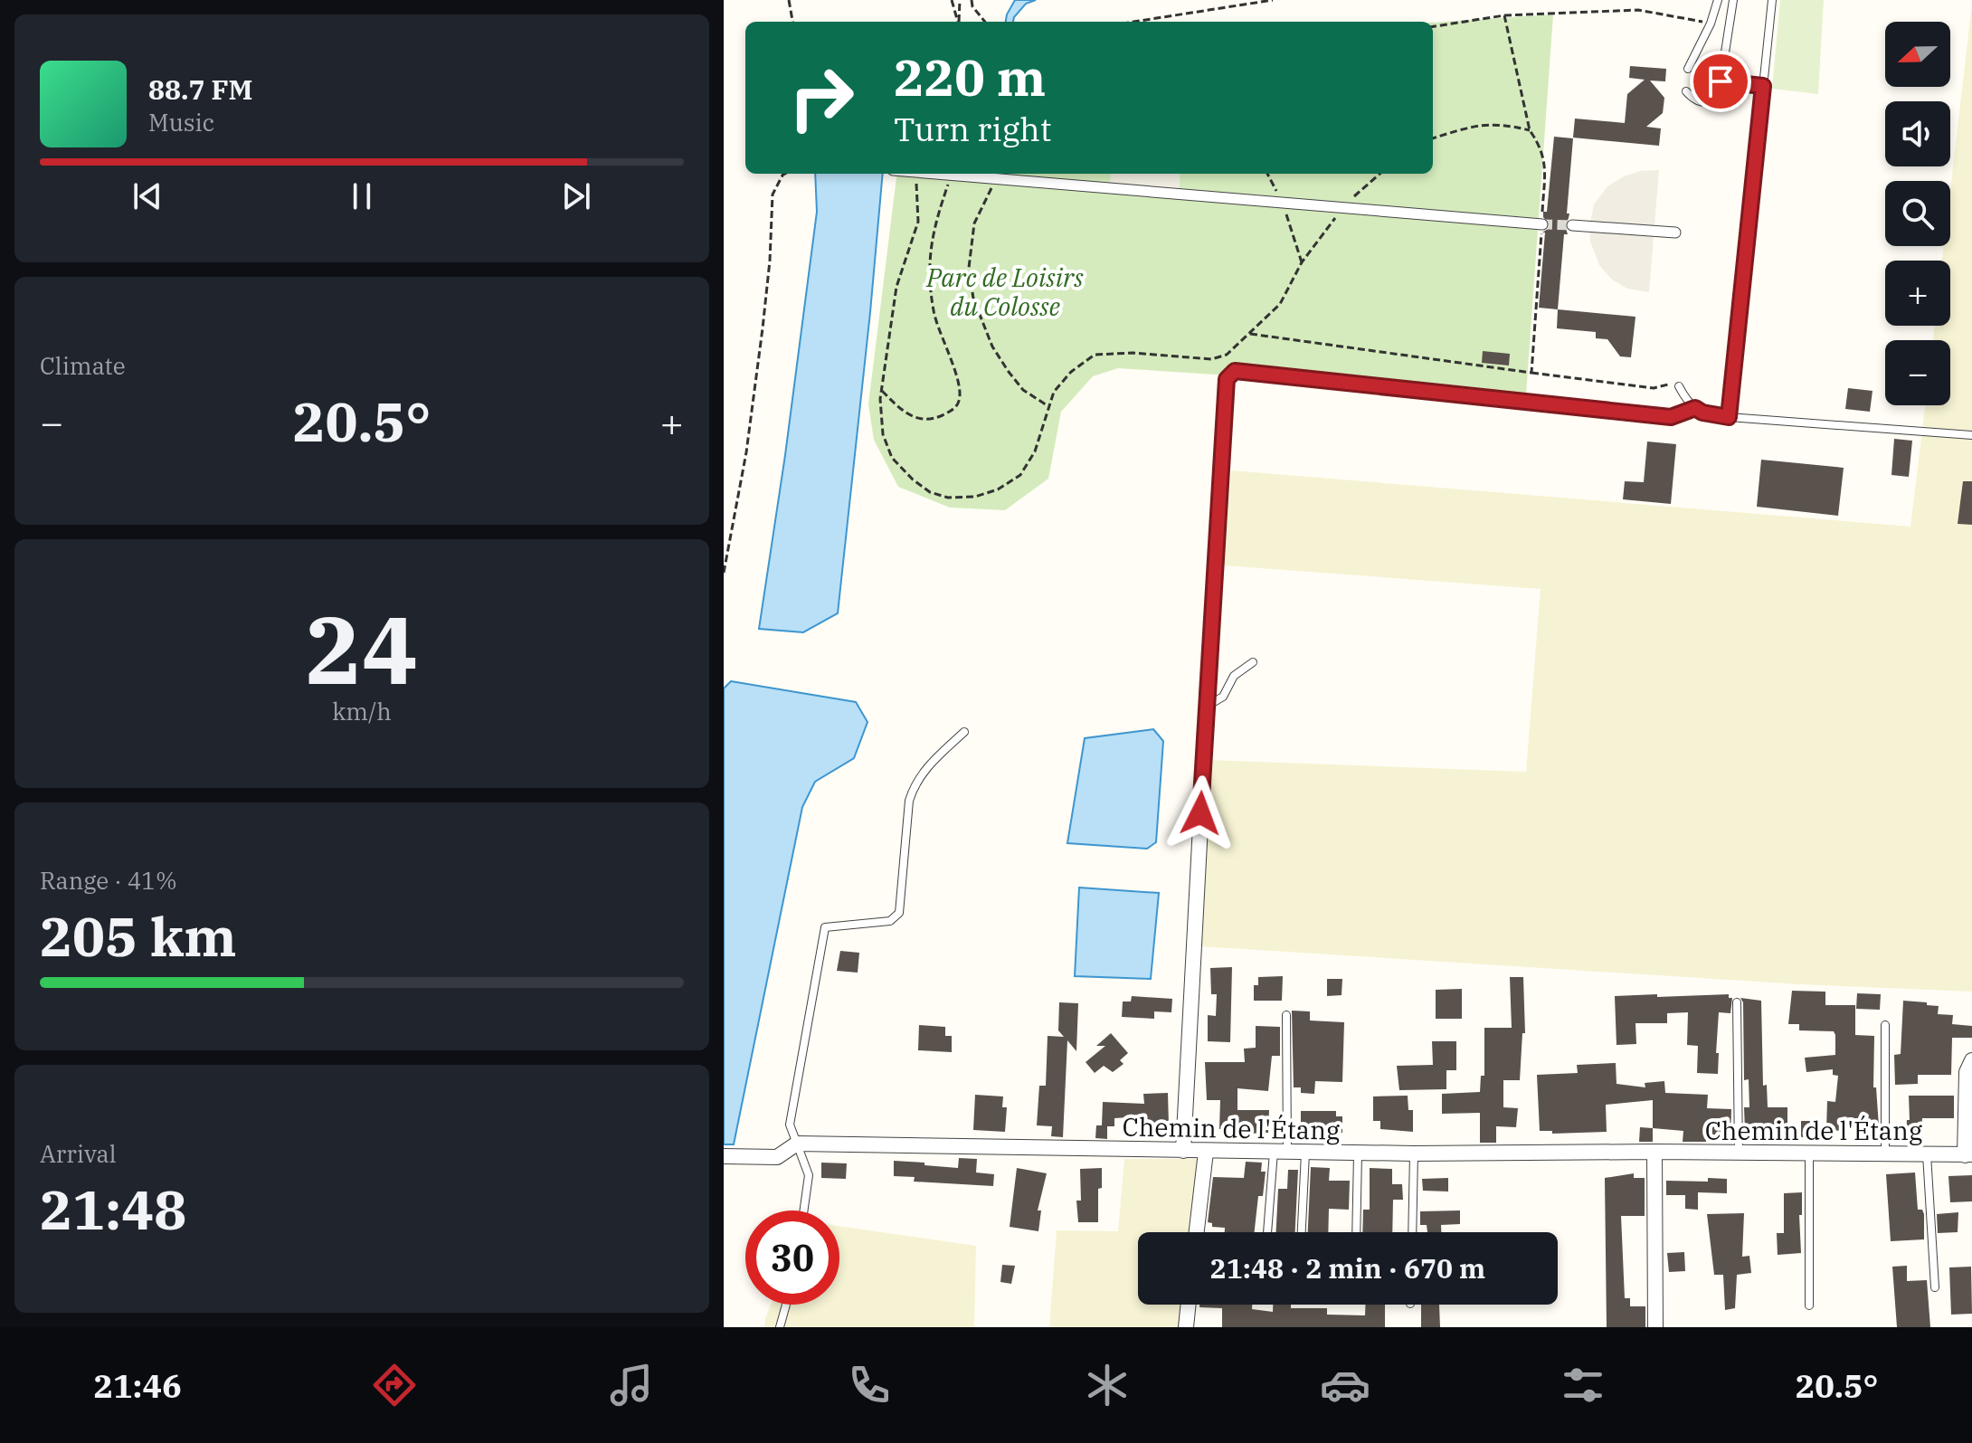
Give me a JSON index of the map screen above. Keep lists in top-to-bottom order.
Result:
{
  "streets": {
    "street": ["Chemin de l'Étang"]
  },
  "parks": ["Parc de Loisirs du Colosse"],
  "north": "left",
  "page": {
    "map_buttons": ["+", "−"],
    "turn": ["220 m", "Turn right"],
    "song": ["88.7 FM", "Music"],
    "tile": [
      "Climate",
      ["24", "km/h"],
      ["Range · 41%", "205 km"],
      ["Arrival", "21:48"]
    ],
    "heat": ["−", "20.5°", "+"],
    "limit": "30",
    "trip": "21:48 · 2 min · 670 m",
    "tabs": ["21:46", "20.5°"]
  }
}
